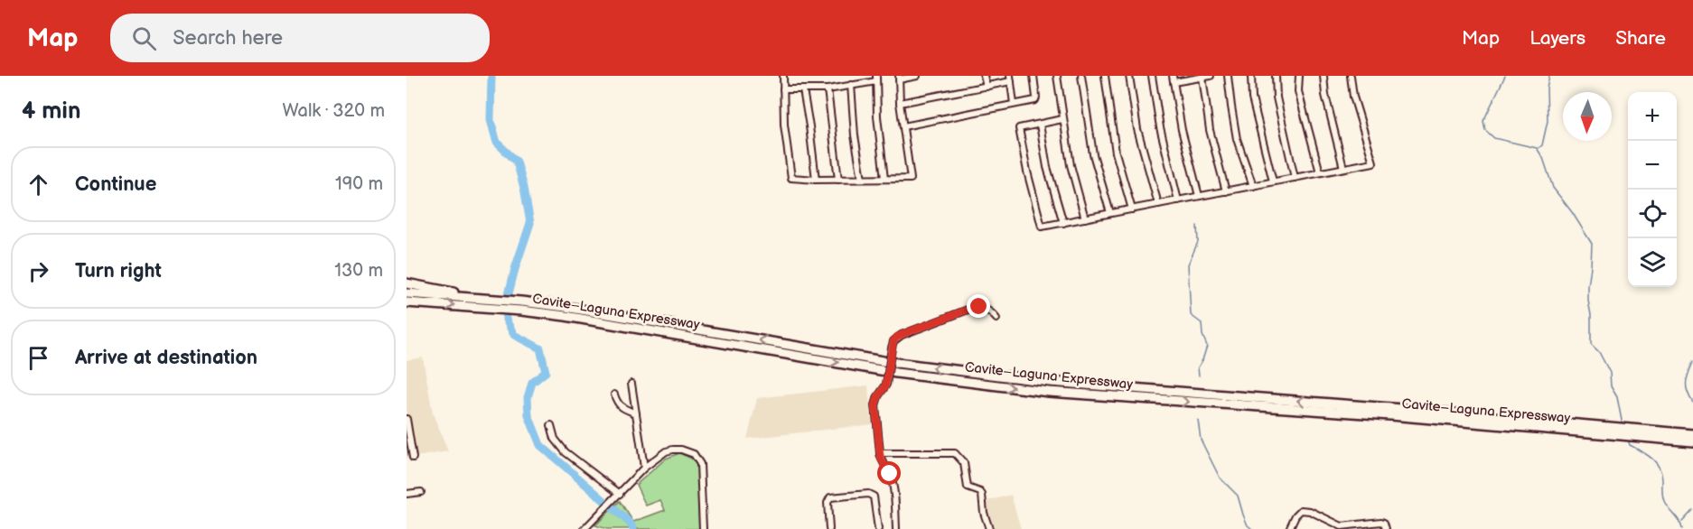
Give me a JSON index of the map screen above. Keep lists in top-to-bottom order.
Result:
{
  "streets": {
    "highway": ["Cavite–Laguna Expressway"]
  },
  "north": "bottom",
  "page": {
    "header": "Map",
    "search": "Search here",
    "nav": ["Map", "Layers", "Share"],
    "heading": ["4 min", "Walk · 320 m"],
    "map_buttons": ["+", "−"],
    "list": [
      ["Continue", "190 m"],
      ["Turn right", "130 m"],
      "Arrive at destination"
    ]
  }
}
